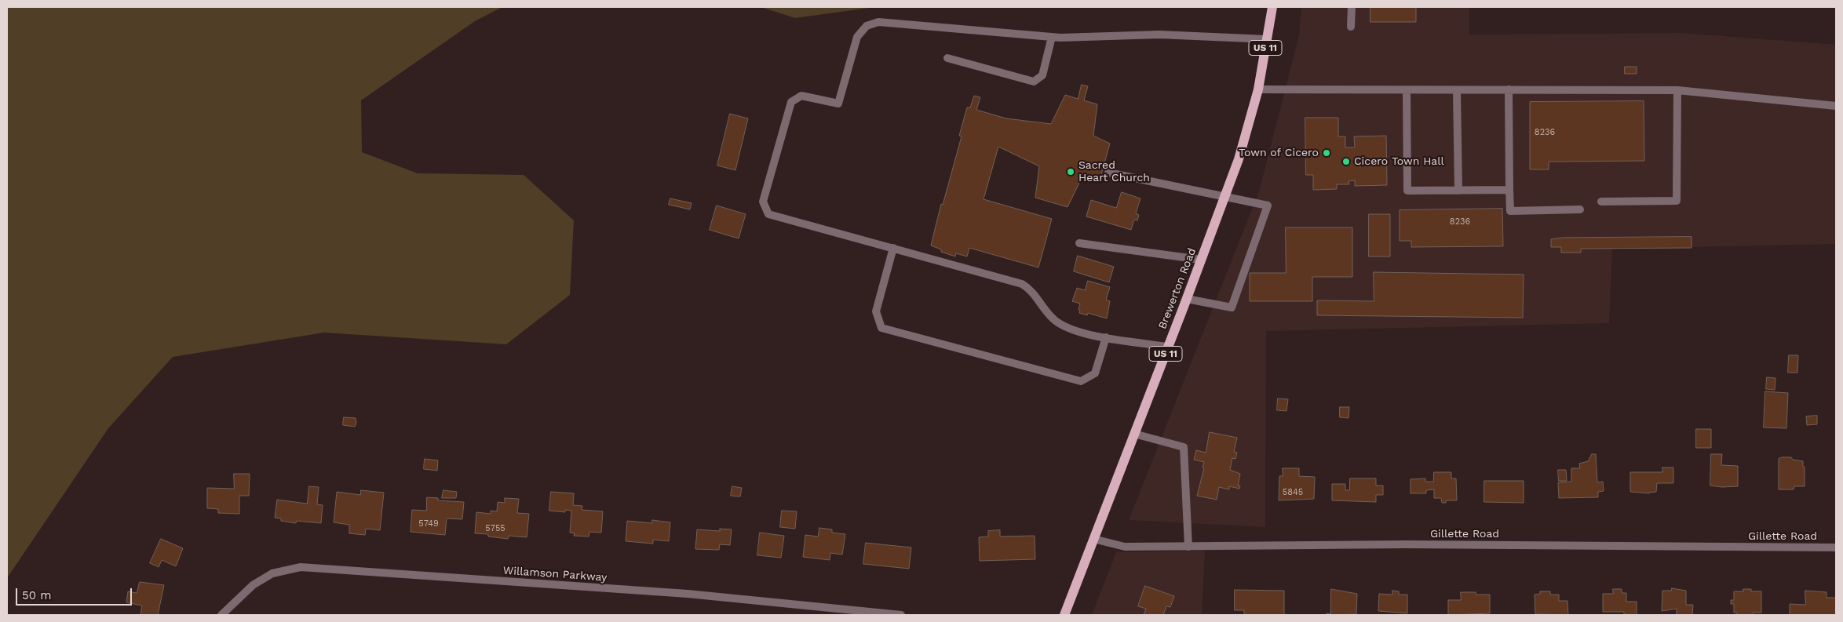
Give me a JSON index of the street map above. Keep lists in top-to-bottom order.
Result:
{
  "streets": {
    "main road": ["US 11", "Brewerton Road"],
    "street": ["Gillette Road", "Willamson Parkway"]
  },
  "crossings": [
    ["Brewerton Road", "Gillette Road"]
  ],
  "places": ["Town of Cicero", "Cicero Town Hall", "Sacred Heart Church"],
  "house_numbers": [
    "8236",
    "8236",
    "5845",
    "5749",
    "5755"
  ],
  "scale_bar": "50 m"
}
